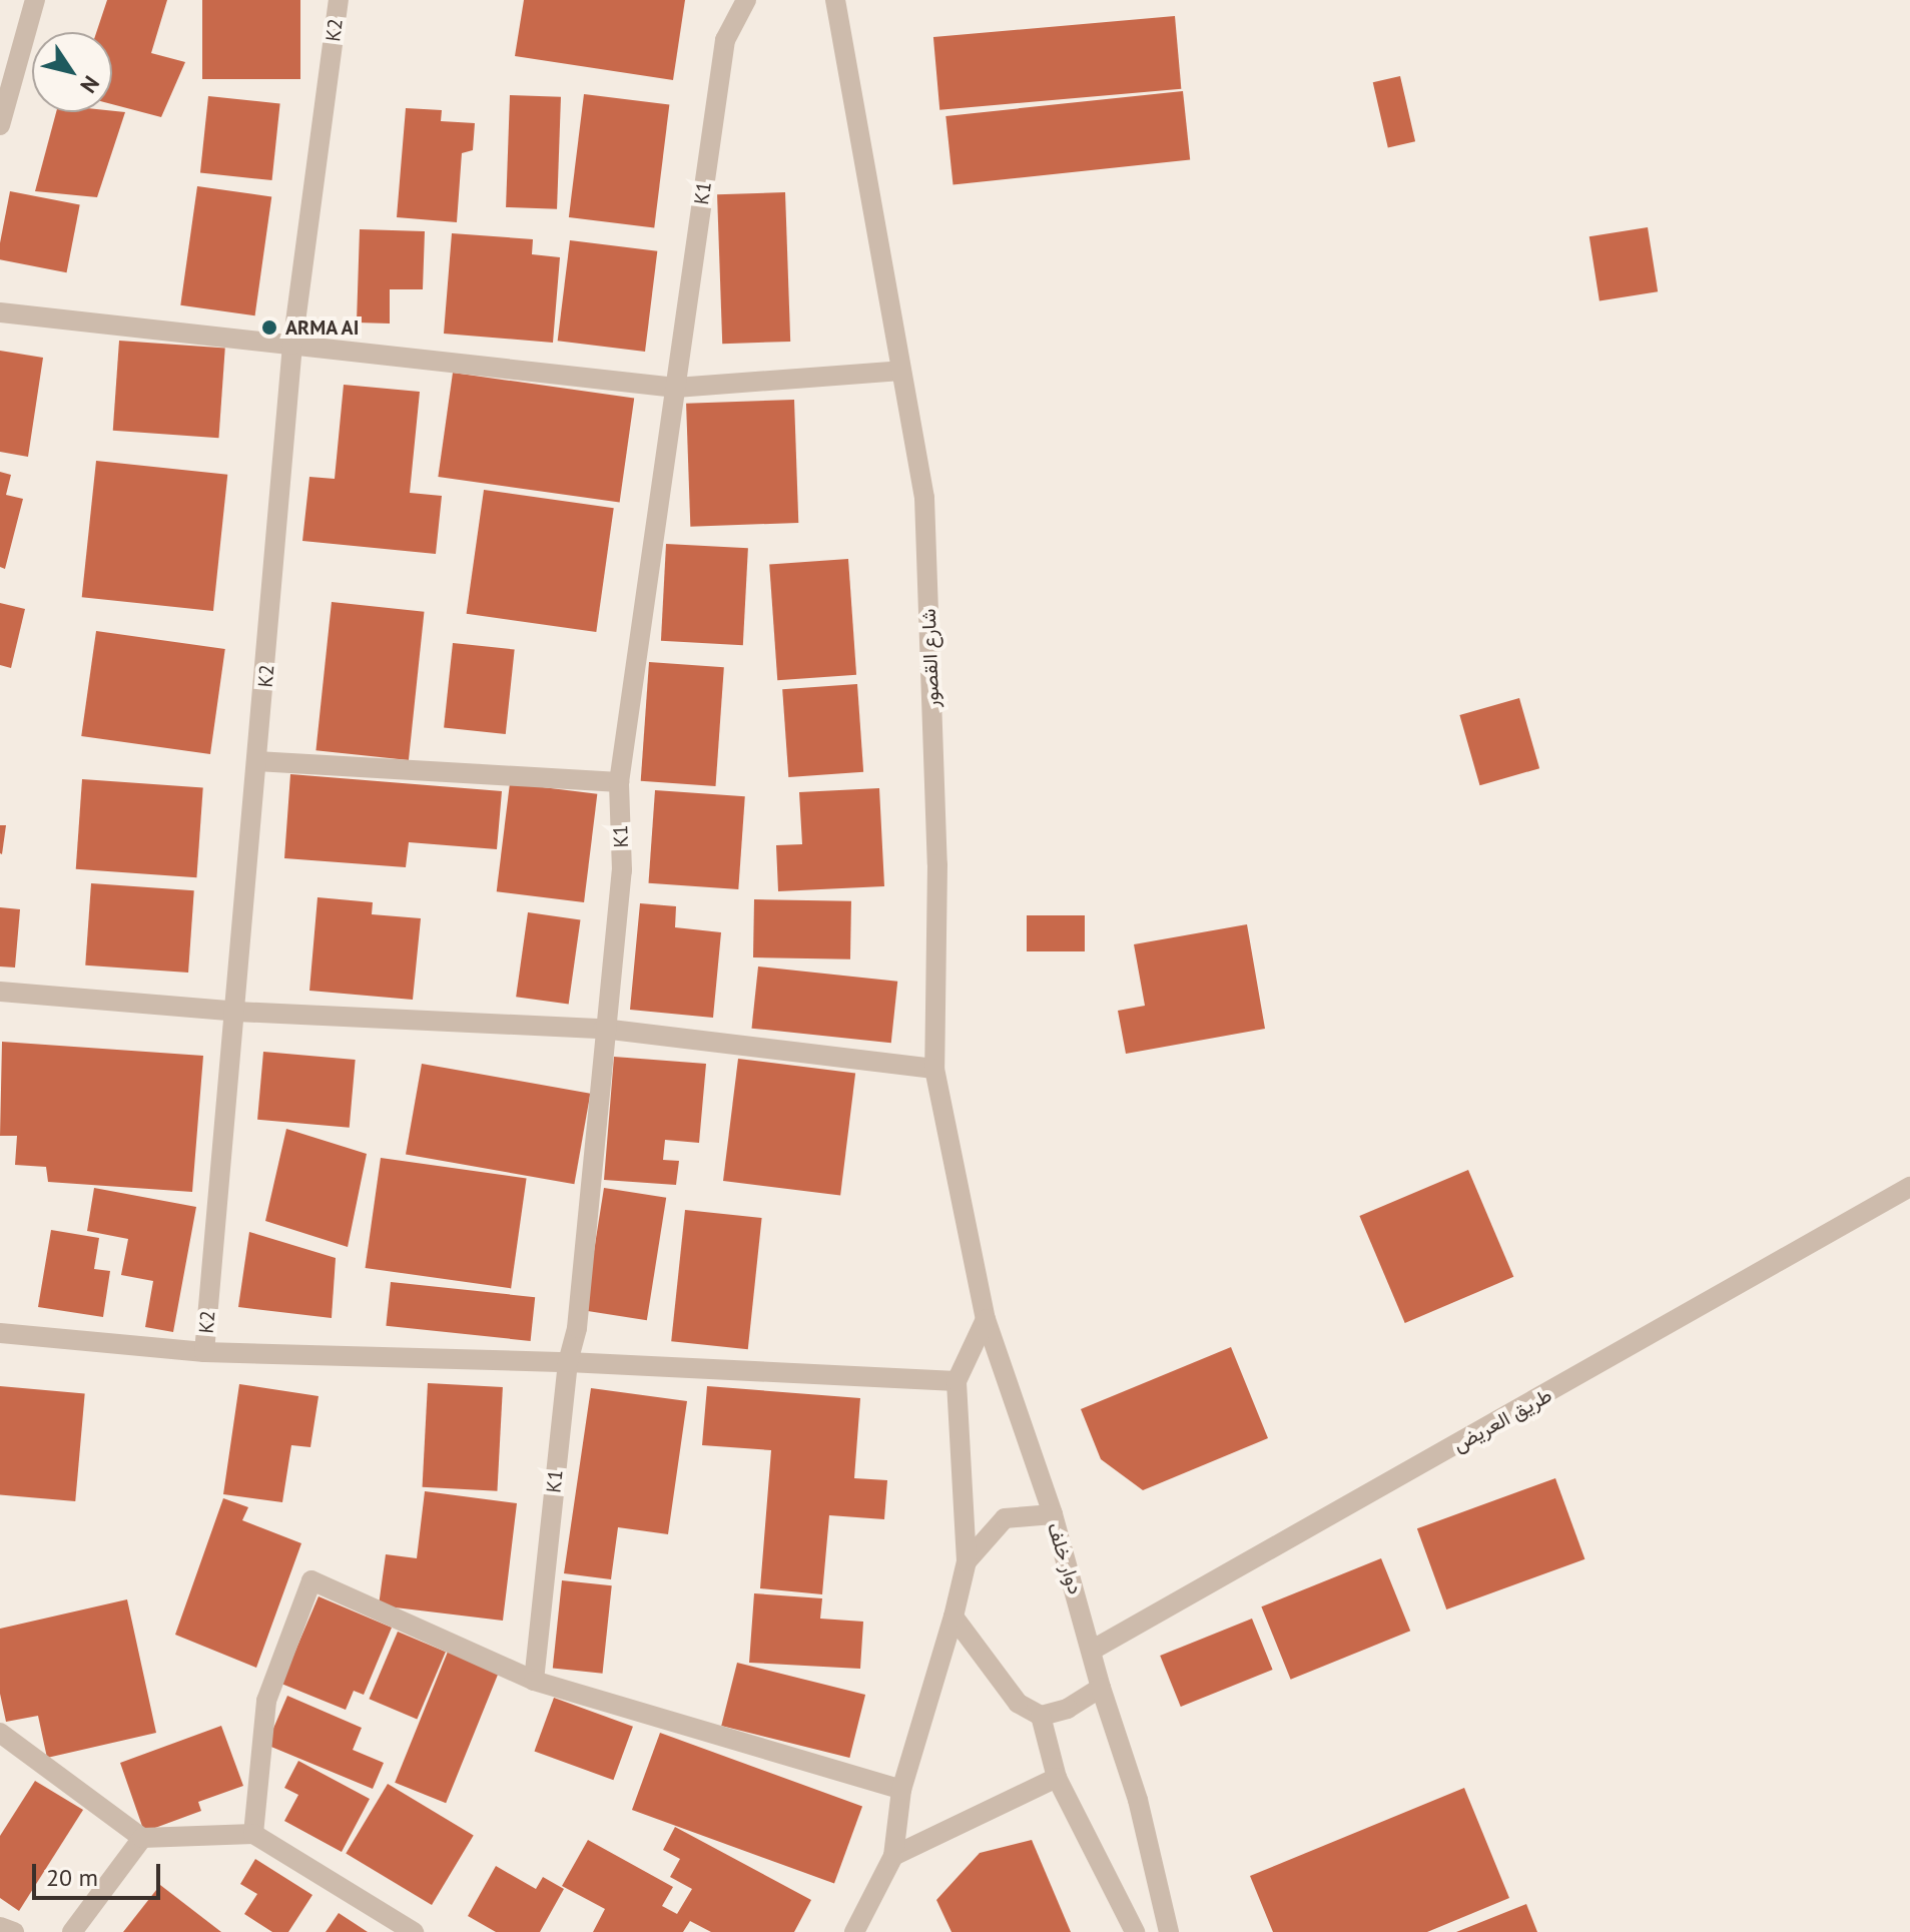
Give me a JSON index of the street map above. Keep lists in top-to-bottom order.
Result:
{
  "streets": {
    "street": [
      "K2",
      "K1",
      "شارع القصور",
      "طريق العريض",
      "دوار خلف"
    ]
  },
  "crossings": [
    ["شارع القصور", "دوار خلف"],
    ["طريق العريض", "دوار خلف"]
  ],
  "places": ["ARMA AI"],
  "scale_bar": "20 m",
  "north": "bottom right"
}
